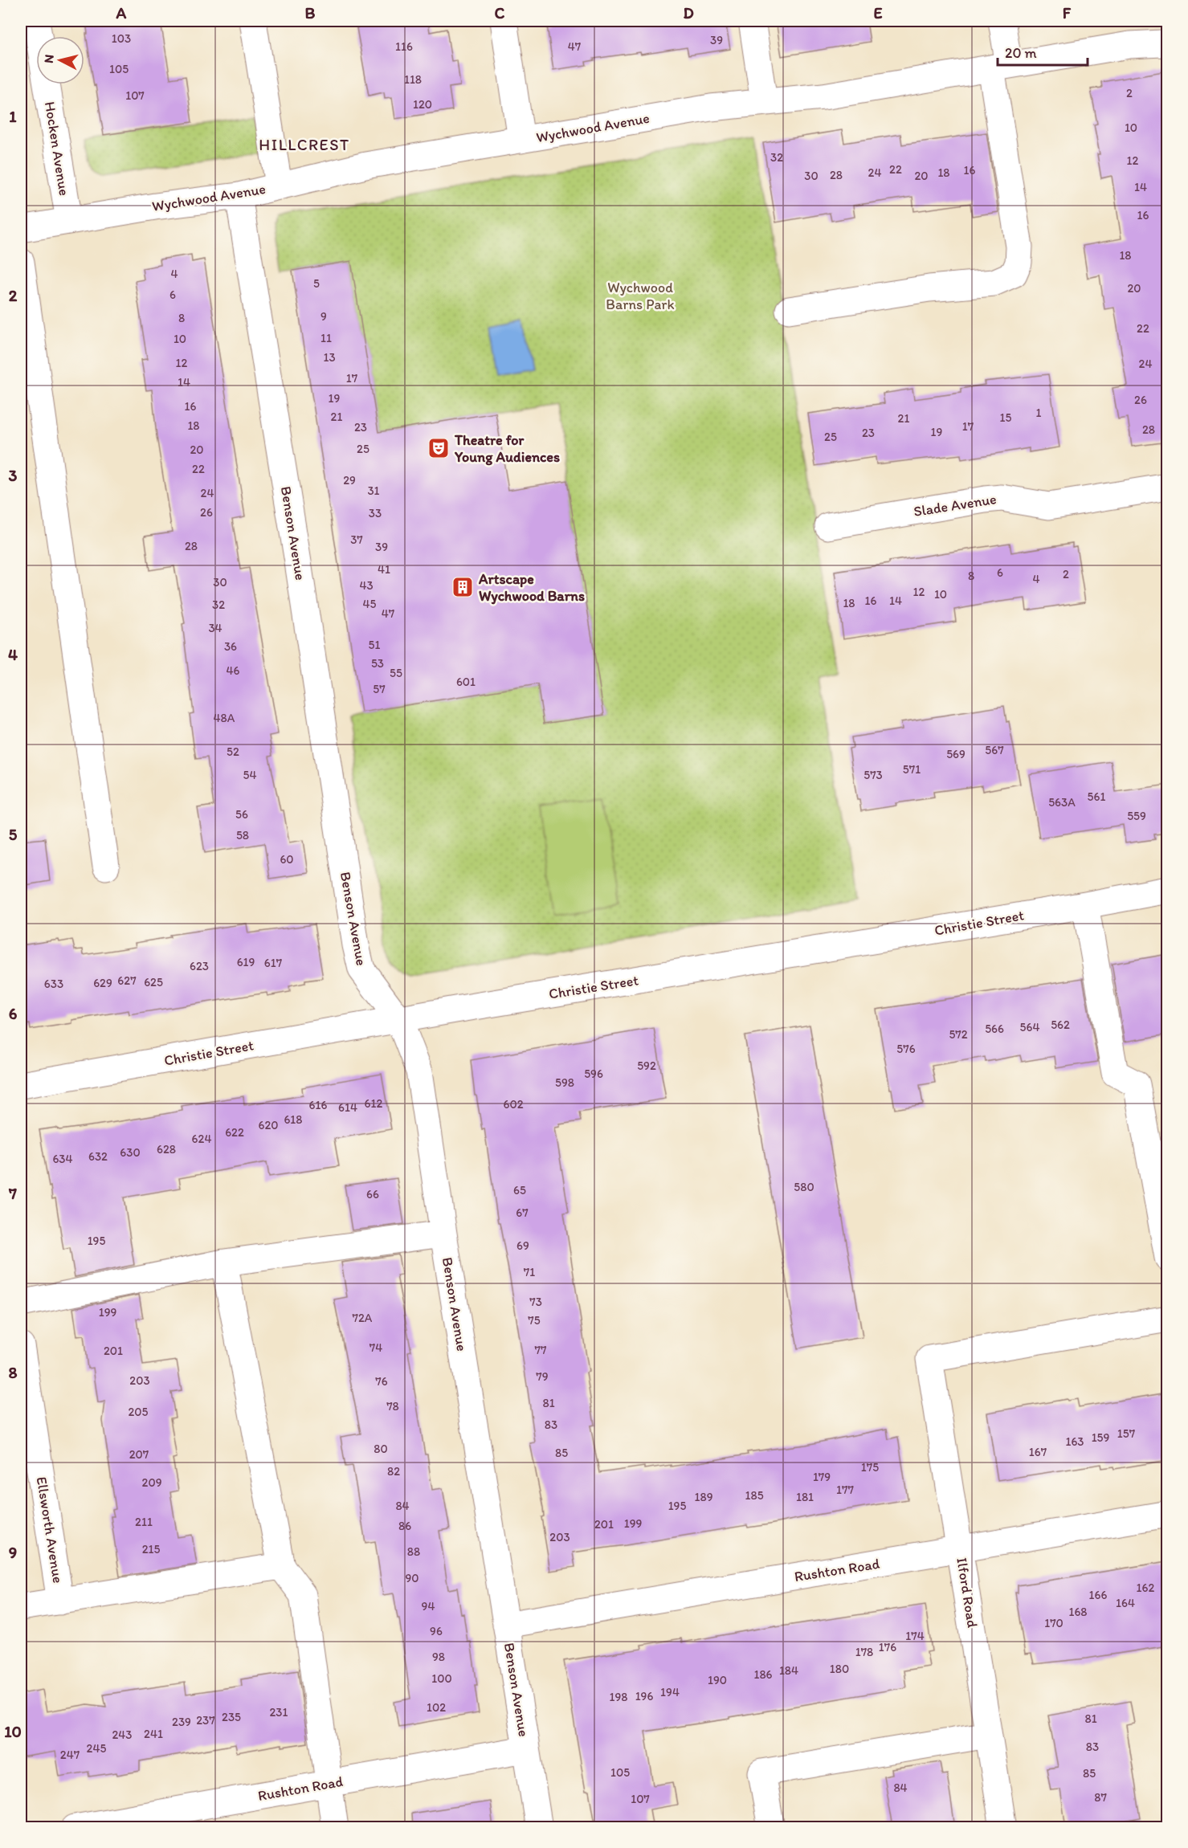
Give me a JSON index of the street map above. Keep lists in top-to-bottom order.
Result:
{
  "streets": {
    "street": [
      "Wychwood Avenue",
      "Hocken Avenue",
      "Slade Avenue",
      "Benson Avenue",
      "Christie Street",
      "Ellsworth Avenue",
      "Rushton Road",
      "Ilford Road"
    ]
  },
  "crossings": [
    ["Wychwood Avenue", "Hocken Avenue"],
    ["Wychwood Avenue", "Benson Avenue"],
    ["Benson Avenue", "Christie Street"],
    ["Benson Avenue", "Rushton Road"],
    ["Rushton Road", "Ilford Road"]
  ],
  "districts": ["HILLCREST"],
  "parks": ["Wychwood Barns Park"],
  "places": {
    "theatre": ["Theatre for Young Audiences"],
    "building": ["Artscape Wychwood Barns"]
  },
  "house_numbers": [
    "103",
    "39",
    "116",
    "47",
    "105",
    "118",
    "2",
    "107",
    "120",
    "10",
    "32",
    "12",
    "22",
    "16",
    "24",
    "18",
    "28",
    "30",
    "20",
    "14",
    "16",
    "18",
    "4",
    "5",
    "20",
    "6",
    "9",
    "8",
    "22",
    "11",
    "10",
    "13",
    "12",
    "24",
    "17",
    "14",
    "19",
    "26",
    "16",
    "1",
    "21",
    "15",
    "21",
    "18",
    "17",
    "23",
    "28",
    "19",
    "23",
    "25",
    "25",
    "20",
    "22",
    "29",
    "31",
    "24",
    "26",
    "33",
    "37",
    "28",
    "39",
    "41",
    "6",
    "2",
    "8",
    "4",
    "30",
    "43",
    "12",
    "10",
    "16",
    "14",
    "18",
    "45",
    "32",
    "47",
    "34",
    "51",
    "36",
    "53",
    "46",
    "55",
    "601",
    "57",
    "48A",
    "567",
    "52",
    "569",
    "571",
    "54",
    "573",
    "561",
    "563A",
    "56",
    "559",
    "58",
    "60",
    "619",
    "617",
    "623",
    "627",
    "625",
    "629",
    "633",
    "562",
    "564",
    "566",
    "572",
    "576",
    "592",
    "596",
    "598",
    "612",
    "602",
    "616",
    "614",
    "618",
    "620",
    "622",
    "624",
    "628",
    "630",
    "632",
    "634",
    "580",
    "65",
    "66",
    "67",
    "195",
    "69",
    "71",
    "73",
    "199",
    "72A",
    "75",
    "74",
    "77",
    "201",
    "79",
    "203",
    "76",
    "81",
    "78",
    "205",
    "83",
    "157",
    "159",
    "163",
    "80",
    "167",
    "85",
    "207",
    "175",
    "82",
    "179",
    "209",
    "177",
    "185",
    "189",
    "181",
    "84",
    "195",
    "211",
    "199",
    "201",
    "86",
    "203",
    "215",
    "88",
    "90",
    "162",
    "166",
    "164",
    "94",
    "168",
    "170",
    "96",
    "174",
    "176",
    "178",
    "98",
    "180",
    "184",
    "186",
    "100",
    "190",
    "194",
    "196",
    "198",
    "102",
    "231",
    "235",
    "81",
    "237",
    "239",
    "241",
    "243",
    "83",
    "245",
    "247",
    "105",
    "85",
    "84",
    "87",
    "107"
  ],
  "scale_bar": "20 m",
  "north": "left",
  "grid": {
    "columns": [
      "A",
      "B",
      "C",
      "D",
      "E",
      "F"
    ],
    "rows": [
      "1",
      "2",
      "3",
      "4",
      "5",
      "6",
      "7",
      "8",
      "9",
      "10"
    ]
  }
}
